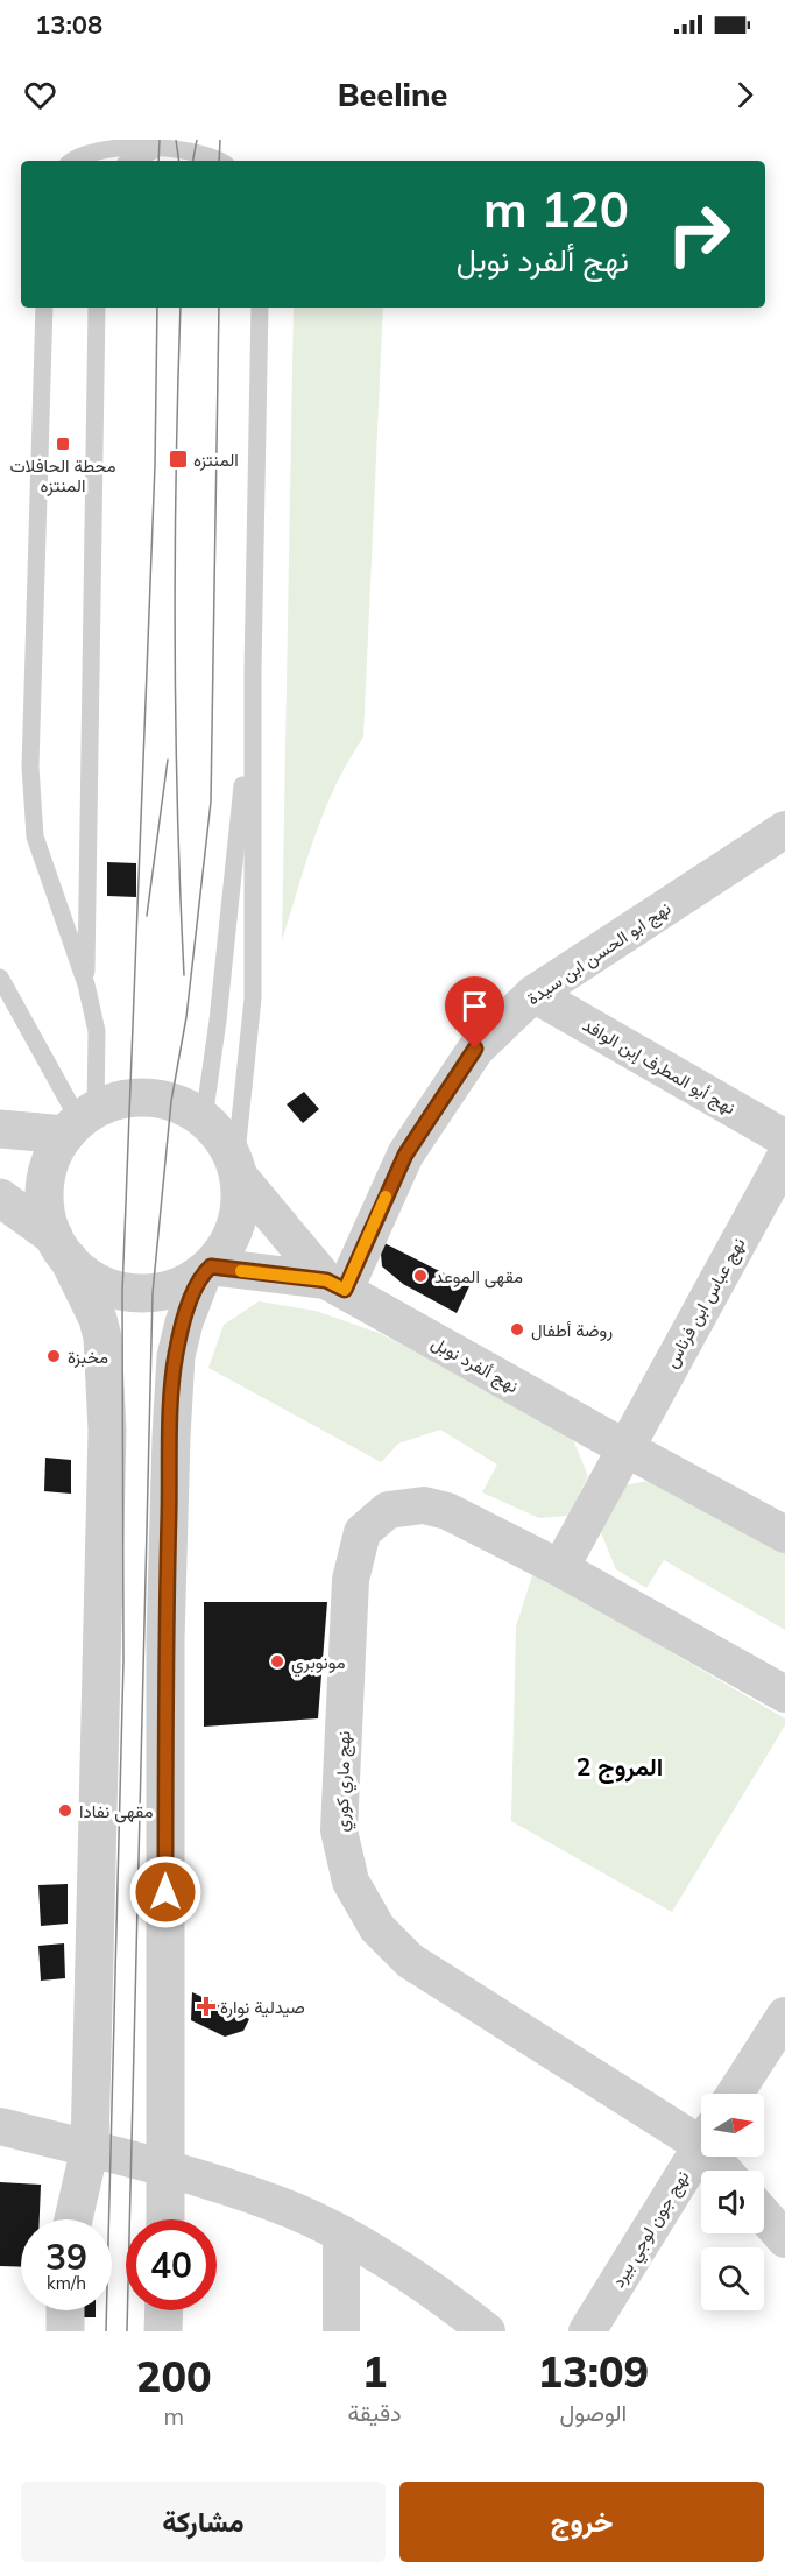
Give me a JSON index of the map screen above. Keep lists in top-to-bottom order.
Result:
{
  "streets": {
    "street": [
      "نهج ابو الحسن ابن سيدة",
      "نهج أبو المطرف إبن الوافد",
      "نهج عباس ابن فرناس",
      "نهج ألفرد نوبل",
      "نهج ماري كوري",
      "نهج جون لوجي بيرد"
    ]
  },
  "crossings": [
    ["نهج ابو الحسن ابن سيدة", "نهج أبو المطرف إبن الوافد"],
    ["نهج ابو الحسن ابن سيدة", "نهج ألفرد نوبل"],
    ["نهج عباس ابن فرناس", "نهج ألفرد نوبل"]
  ],
  "districts": ["المروج 2"],
  "places": {
    "transit": ["محطة الحافلات المنتزه", "المنتزه"],
    "other": [
      "مقهى الموعد",
      "روضة أطفال",
      "مخبزة",
      "مونوبري",
      "مقهى نفادا"
    ],
    "health": ["صيدلية نوارة"]
  },
  "north": "right",
  "page": {
    "status": "13:08",
    "header": "Beeline",
    "turn": ["120 m", "نهج ألفرد نوبل"],
    "speed": "39 km/h",
    "limit": "40",
    "eta": [
      "13:09",
      "الوصول",
      "1",
      "دقيقة",
      "200",
      "m"
    ],
    "buttons": ["خروج", "مشاركة"]
  }
}
